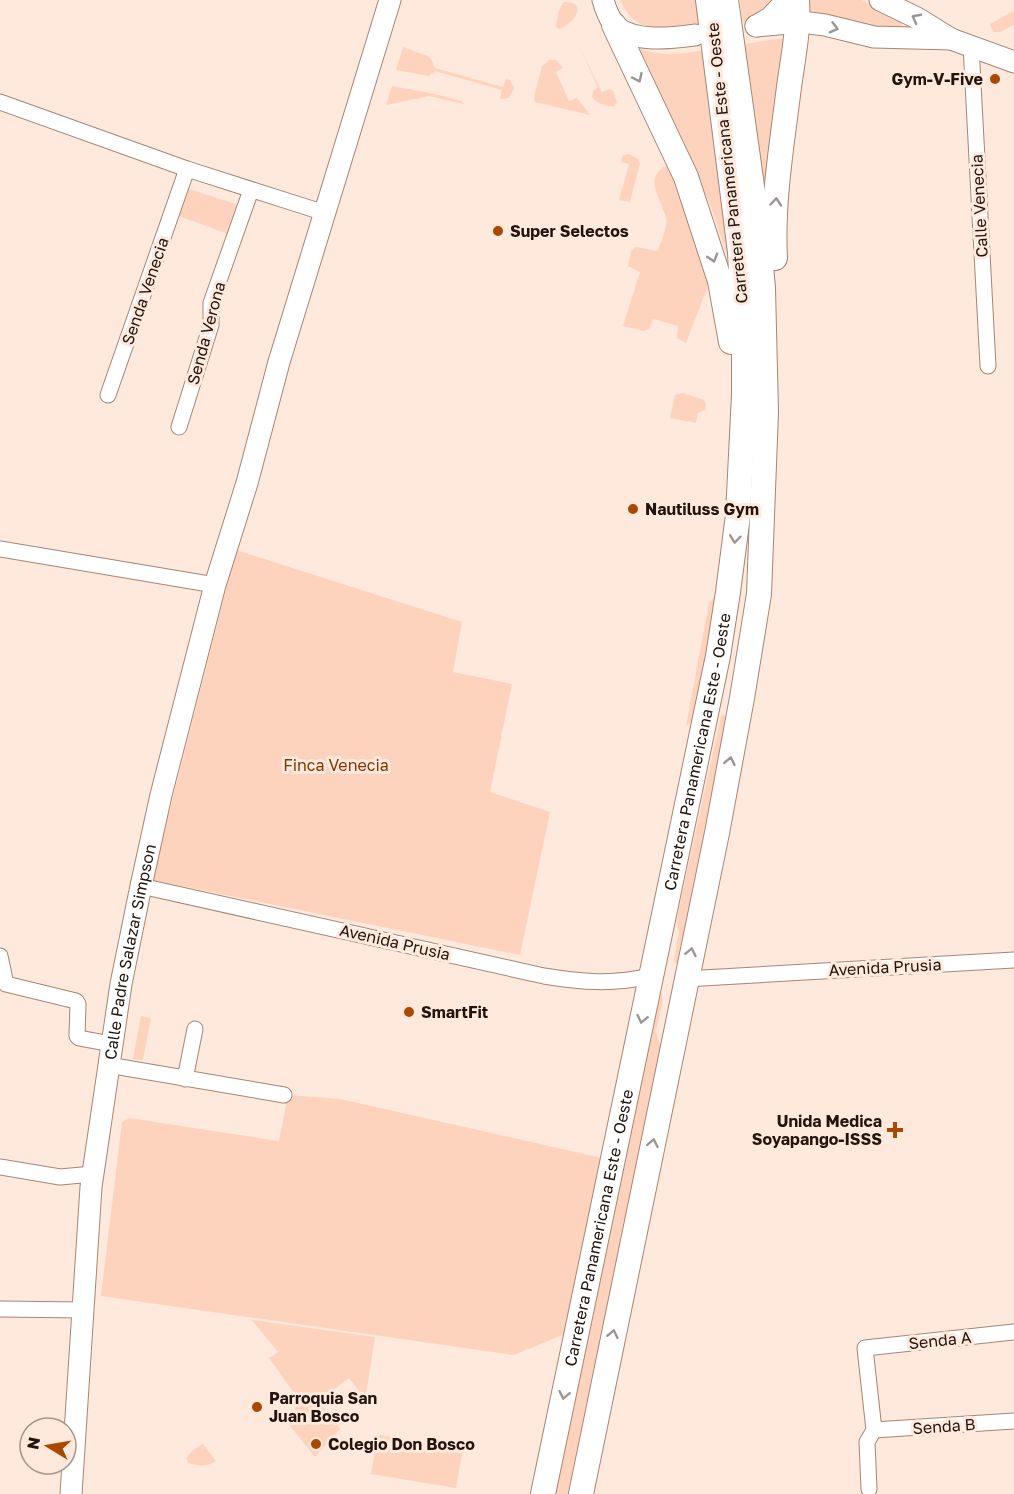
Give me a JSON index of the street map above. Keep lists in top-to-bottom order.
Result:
{
  "streets": {
    "highway": ["Carretera Panamericana Este - Oeste"],
    "main road": ["Calle Padre Salazar Simpson"],
    "street": [
      "Calle Venecia",
      "Senda Venecia",
      "Senda Verona",
      "Avenida Prusia",
      "Senda A",
      "Senda B"
    ]
  },
  "crossings": [
    ["Carretera Panamericana Este - Oeste", "Avenida Prusia"],
    ["Avenida Prusia", "Calle Padre Salazar Simpson"],
    ["Senda A", "Senda B"]
  ],
  "parks": ["Finca Venecia"],
  "places": {
    "other": [
      "Gym-V-Five",
      "Super Selectos",
      "Nautiluss Gym",
      "SmartFit",
      "Parroquia San Juan Bosco",
      "Colegio Don Bosco"
    ],
    "health": ["Unida Medica Soyapango-ISSS"]
  },
  "north": "left"
}
